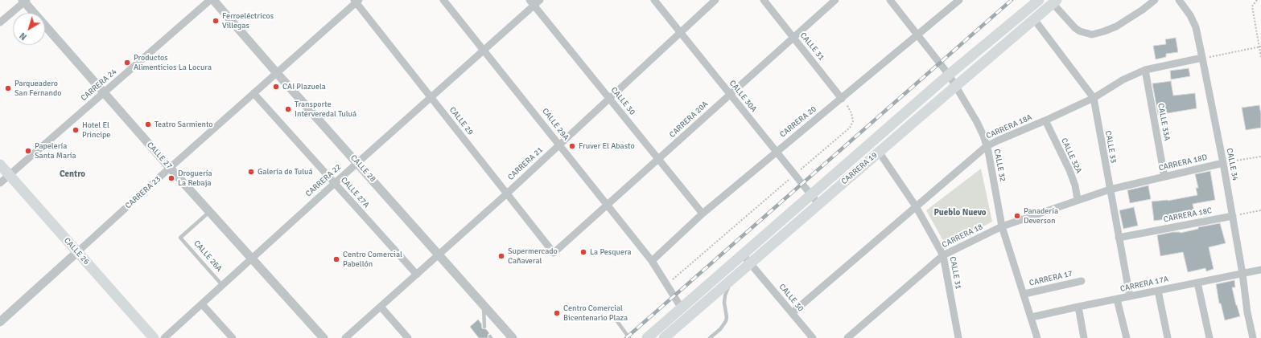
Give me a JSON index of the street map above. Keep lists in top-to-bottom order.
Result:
{
  "streets": {
    "main road": ["CARRERA 19", "CALLE 26"],
    "street": [
      "CALLE 31",
      "CARRERA 24",
      "CALLE 30A",
      "CALLE 30",
      "CARRERA 20A",
      "CALLE 29",
      "CARRERA 20",
      "CALLE 33A",
      "CALLE 29A",
      "CARRERA 18A",
      "CALLE 33",
      "CALLE 27",
      "CALLE 32A",
      "CARRERA 18D",
      "CARRERA 21",
      "CALLE 34",
      "CALLE 32",
      "CALLE 28",
      "CARRERA 22",
      "CARRERA 23",
      "CALLE 27A",
      "CARRERA 18C",
      "CARRERA 18",
      "CARRERA 17",
      "CARRERA 17A"
    ],
    "lane": ["CALLE 26A"]
  },
  "crossings": [
    ["CALLE 31", "CARRERA 20A"],
    ["CALLE 31", "CARRERA 20"],
    ["CALLE 31", "CARRERA 18A"],
    ["CALLE 31", "CARRERA 19"],
    ["CALLE 31", "CARRERA 18"],
    ["CARRERA 24", "CALLE 27"],
    ["CARRERA 24", "CALLE 26"],
    ["CALLE 30A", "CARRERA 20A"],
    ["CALLE 30A", "CARRERA 20"],
    ["CALLE 30A", "CARRERA 21"],
    ["CALLE 30A", "CARRERA 19"],
    ["CALLE 30", "CARRERA 20A"],
    ["CALLE 30", "CARRERA 20"],
    ["CALLE 30", "CARRERA 18A"],
    ["CALLE 30", "CARRERA 21"],
    ["CALLE 30", "CARRERA 19"],
    ["CALLE 30", "CARRERA 22"],
    ["CARRERA 20A", "CALLE 29"],
    ["CARRERA 20A", "CALLE 29A"],
    ["CALLE 29", "CARRERA 21"],
    ["CALLE 29", "CARRERA 22"],
    ["CALLE 29", "CARRERA 23"],
    ["CARRERA 20", "CALLE 29A"],
    ["CARRERA 20", "CALLE 32"],
    ["CALLE 33A", "CARRERA 18A"],
    ["CALLE 33A", "CARRERA 18D"],
    ["CALLE 29A", "CARRERA 21"],
    ["CALLE 29A", "CARRERA 19"],
    ["CALLE 29A", "CARRERA 22"],
    ["CARRERA 18A", "CALLE 33"],
    ["CARRERA 18A", "CALLE 32A"],
    ["CARRERA 18A", "CALLE 34"],
    ["CARRERA 18A", "CALLE 32"],
    ["CALLE 33", "CARRERA 18D"],
    ["CALLE 33", "CARRERA 19"],
    ["CALLE 33", "CARRERA 18C"],
    ["CALLE 33", "CARRERA 18"],
    ["CALLE 33", "CARRERA 17A"],
    ["CALLE 27", "CARRERA 22"],
    ["CALLE 27", "CARRERA 23"],
    ["CALLE 27", "CALLE 26A"],
    ["CALLE 32A", "CARRERA 18"],
    ["CARRERA 18D", "CALLE 34"],
    ["CARRERA 18D", "CARRERA 18"],
    ["CARRERA 21", "CALLE 28"],
    ["CARRERA 21", "CALLE 27A"],
    ["CALLE 34", "CARRERA 18C"],
    ["CALLE 34", "CARRERA 17A"],
    ["CALLE 32", "CARRERA 19"],
    ["CALLE 32", "CARRERA 18"],
    ["CALLE 32", "CARRERA 17"],
    ["CALLE 32", "CARRERA 17A"],
    ["CALLE 28", "CARRERA 22"],
    ["CALLE 28", "CARRERA 23"],
    ["CARRERA 22", "CALLE 27A"],
    ["CARRERA 22", "CALLE 26A"],
    ["CARRERA 23", "CALLE 27A"],
    ["CARRERA 23", "CALLE 26"]
  ],
  "districts": ["Centro", "Pueblo Nuevo"],
  "places": [
    "Ferroeléctricos Villegas",
    "Productos Alimenticios La Locura",
    "CAI Plazuela",
    "Parqueadero San Fernando",
    "Transporte Interveredal Tuluá",
    "Teatro Sarmiento",
    "Hotel El Principe",
    "Fruver El Abasto",
    "Papelería Santa María",
    "Galería de Tuluá",
    "Droguería La Rebaja",
    "Panadería Deverson",
    "La Pesquera",
    "Supermercado Cañaveral",
    "Centro Comercial Pabellón",
    "Centro Comercial Bicentenario Plaza"
  ],
  "north": "bottom left"
}
